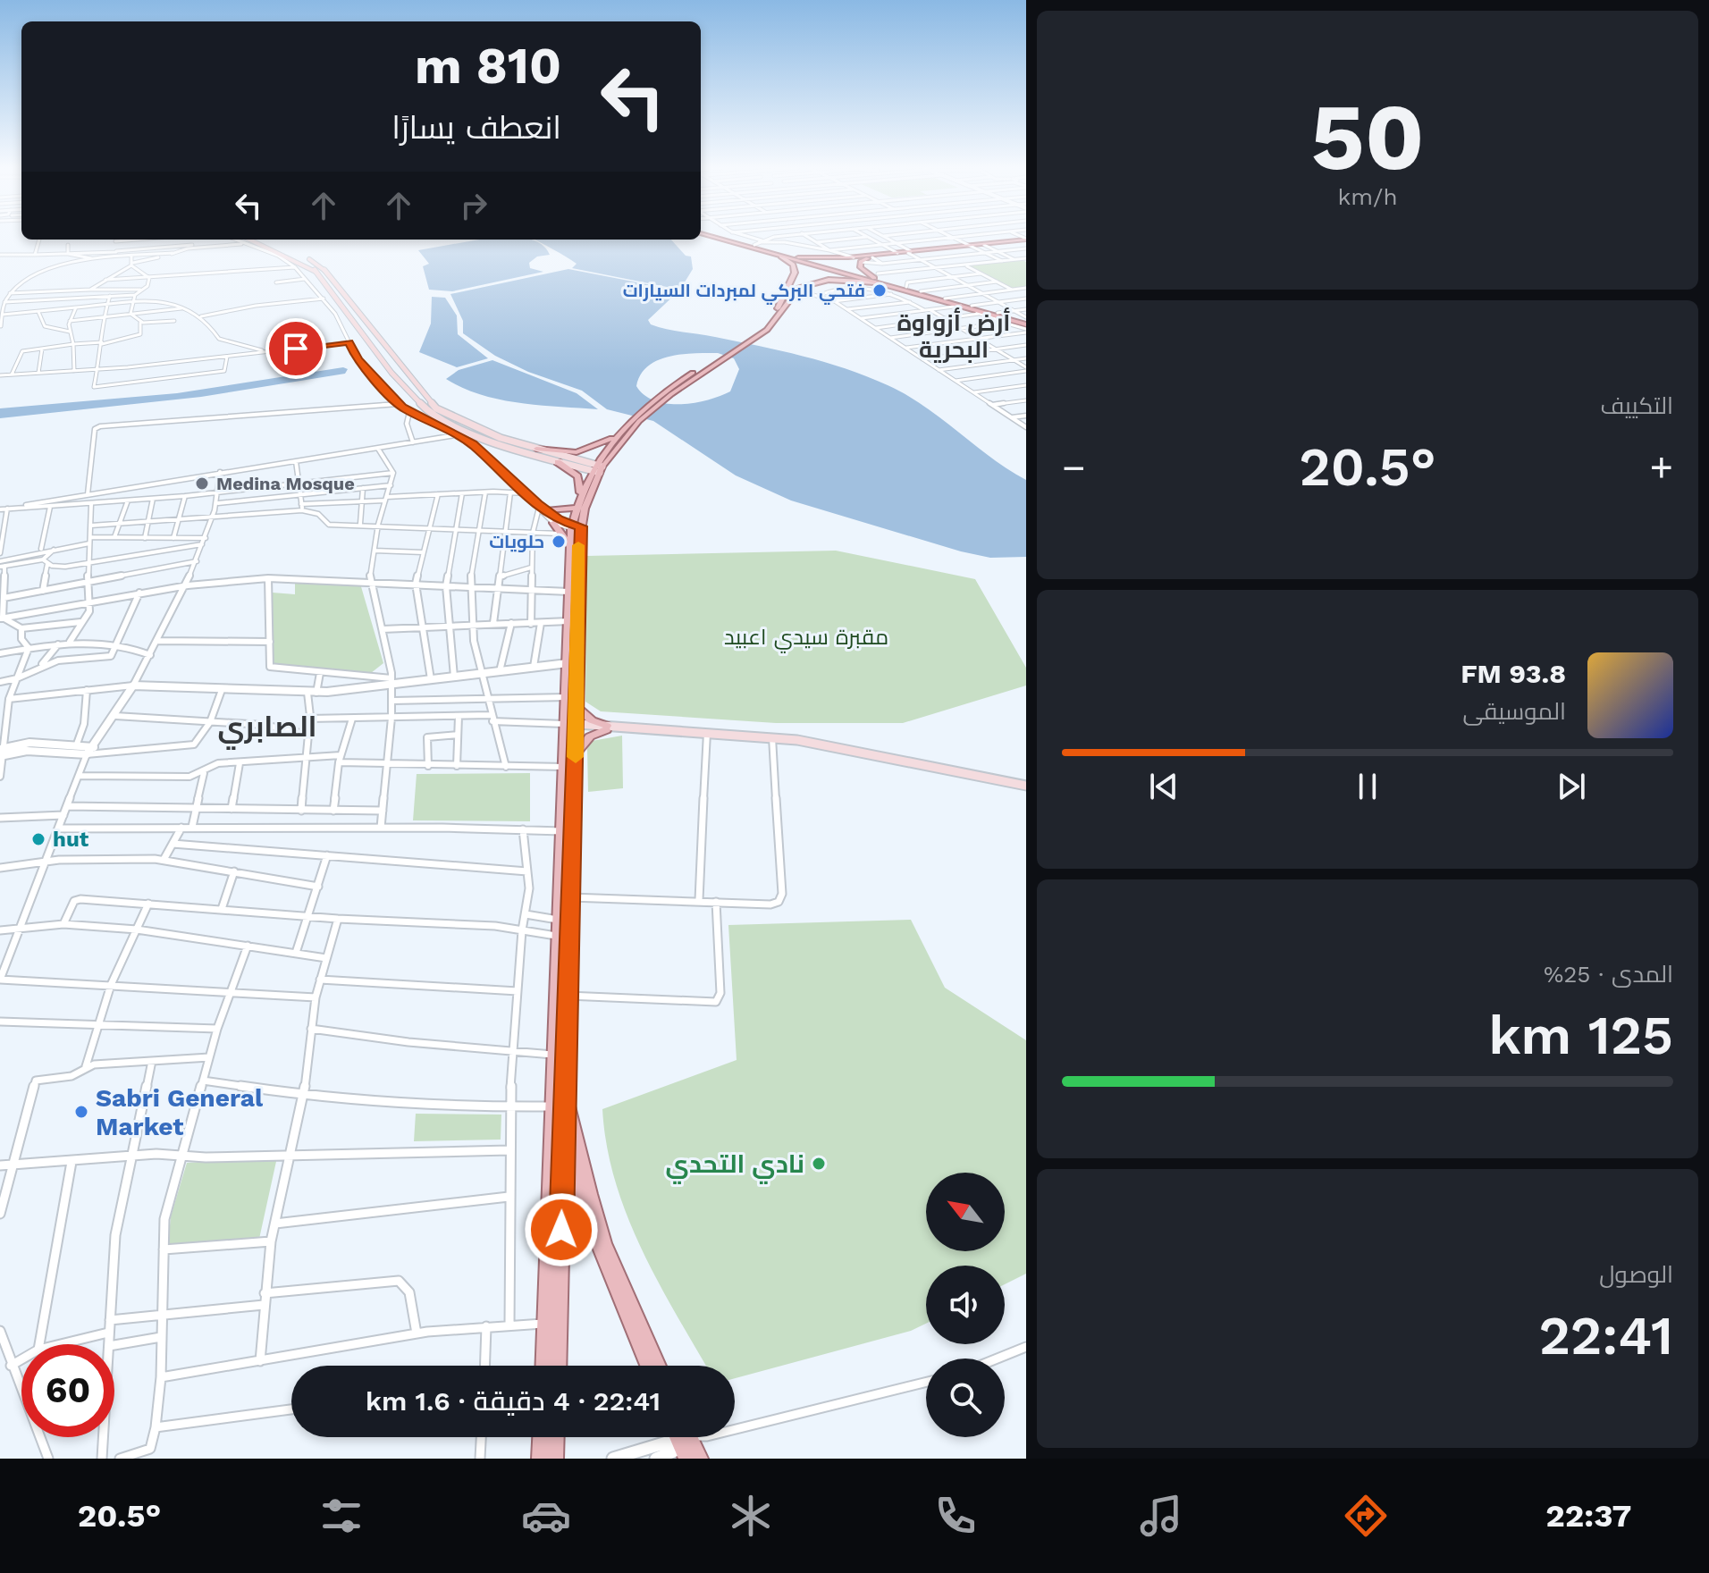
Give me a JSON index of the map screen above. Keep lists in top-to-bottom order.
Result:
{
  "districts": ["أرض أزواوة البحرية", "الصابري"],
  "parks": ["مقبرة سيدي اعبيد"],
  "places": [
    "فتحي البركي لمبردات السيارات",
    "Medina Mosque",
    "حلويات",
    "hut",
    "Sabri General Market",
    "نادي التحدي"
  ],
  "north": "top left",
  "page": {
    "tile": [
      ["50", "km/h"],
      "التكييف",
      ["المدى · 25%", "125 km"],
      ["الوصول", "22:41"]
    ],
    "turn": ["810 m", "انعطف يسارًا"],
    "heat": ["−", "20.5°", "+"],
    "song": ["93.8 FM", "الموسيقى"],
    "limit": "60",
    "trip": "22:41 · 4 دقيقة · 1.6 km",
    "tabs": ["22:37", "20.5°"]
  }
}
